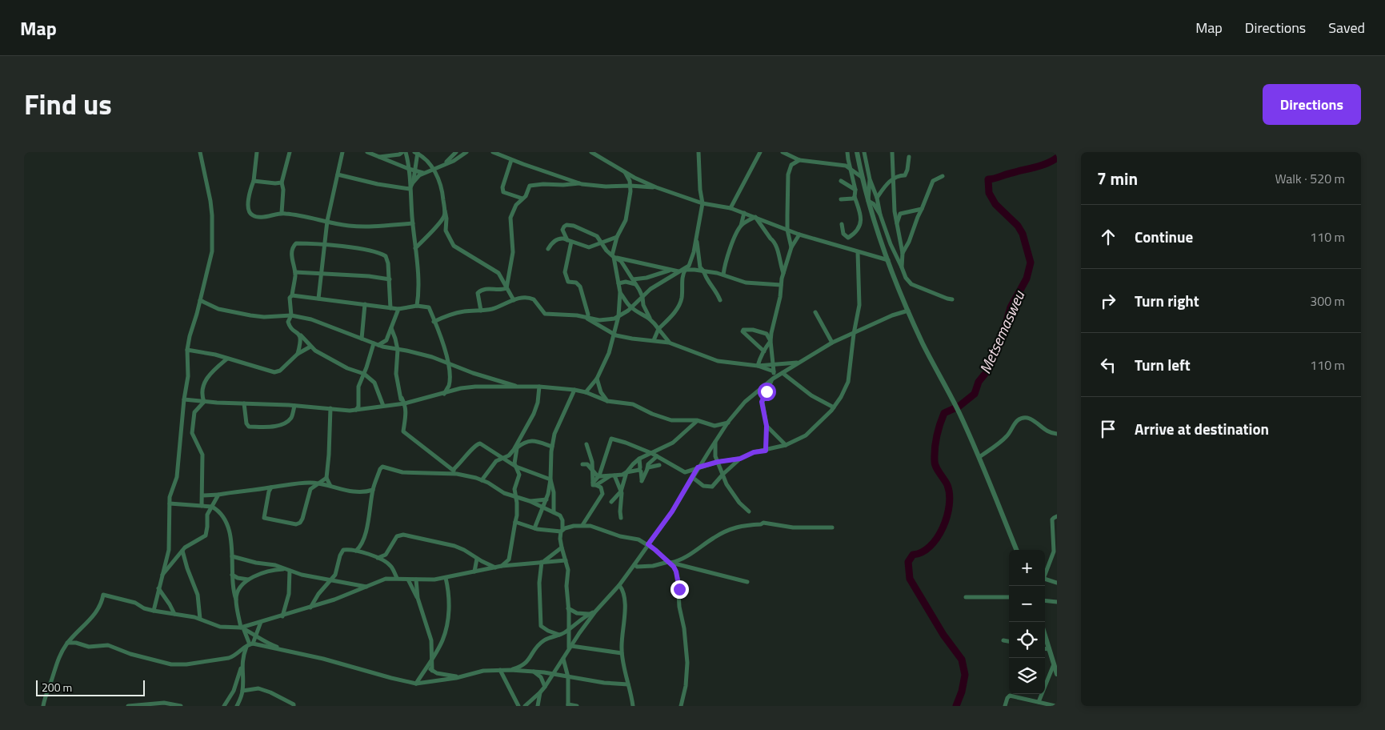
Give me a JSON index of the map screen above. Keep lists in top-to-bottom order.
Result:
{
  "water": ["Metsemasweu"],
  "scale_bar": "200 m",
  "page": {
    "header": "Map",
    "nav": ["Map", "Directions", "Saved"],
    "title": "Find us",
    "buttons": "Directions",
    "heading": ["7 min", "Walk · 520 m"],
    "list": [
      ["Continue", "110 m"],
      ["Turn right", "300 m"],
      ["Turn left", "110 m"],
      "Arrive at destination"
    ],
    "map_buttons": ["+", "−"],
    "scale": "200 m"
  }
}
